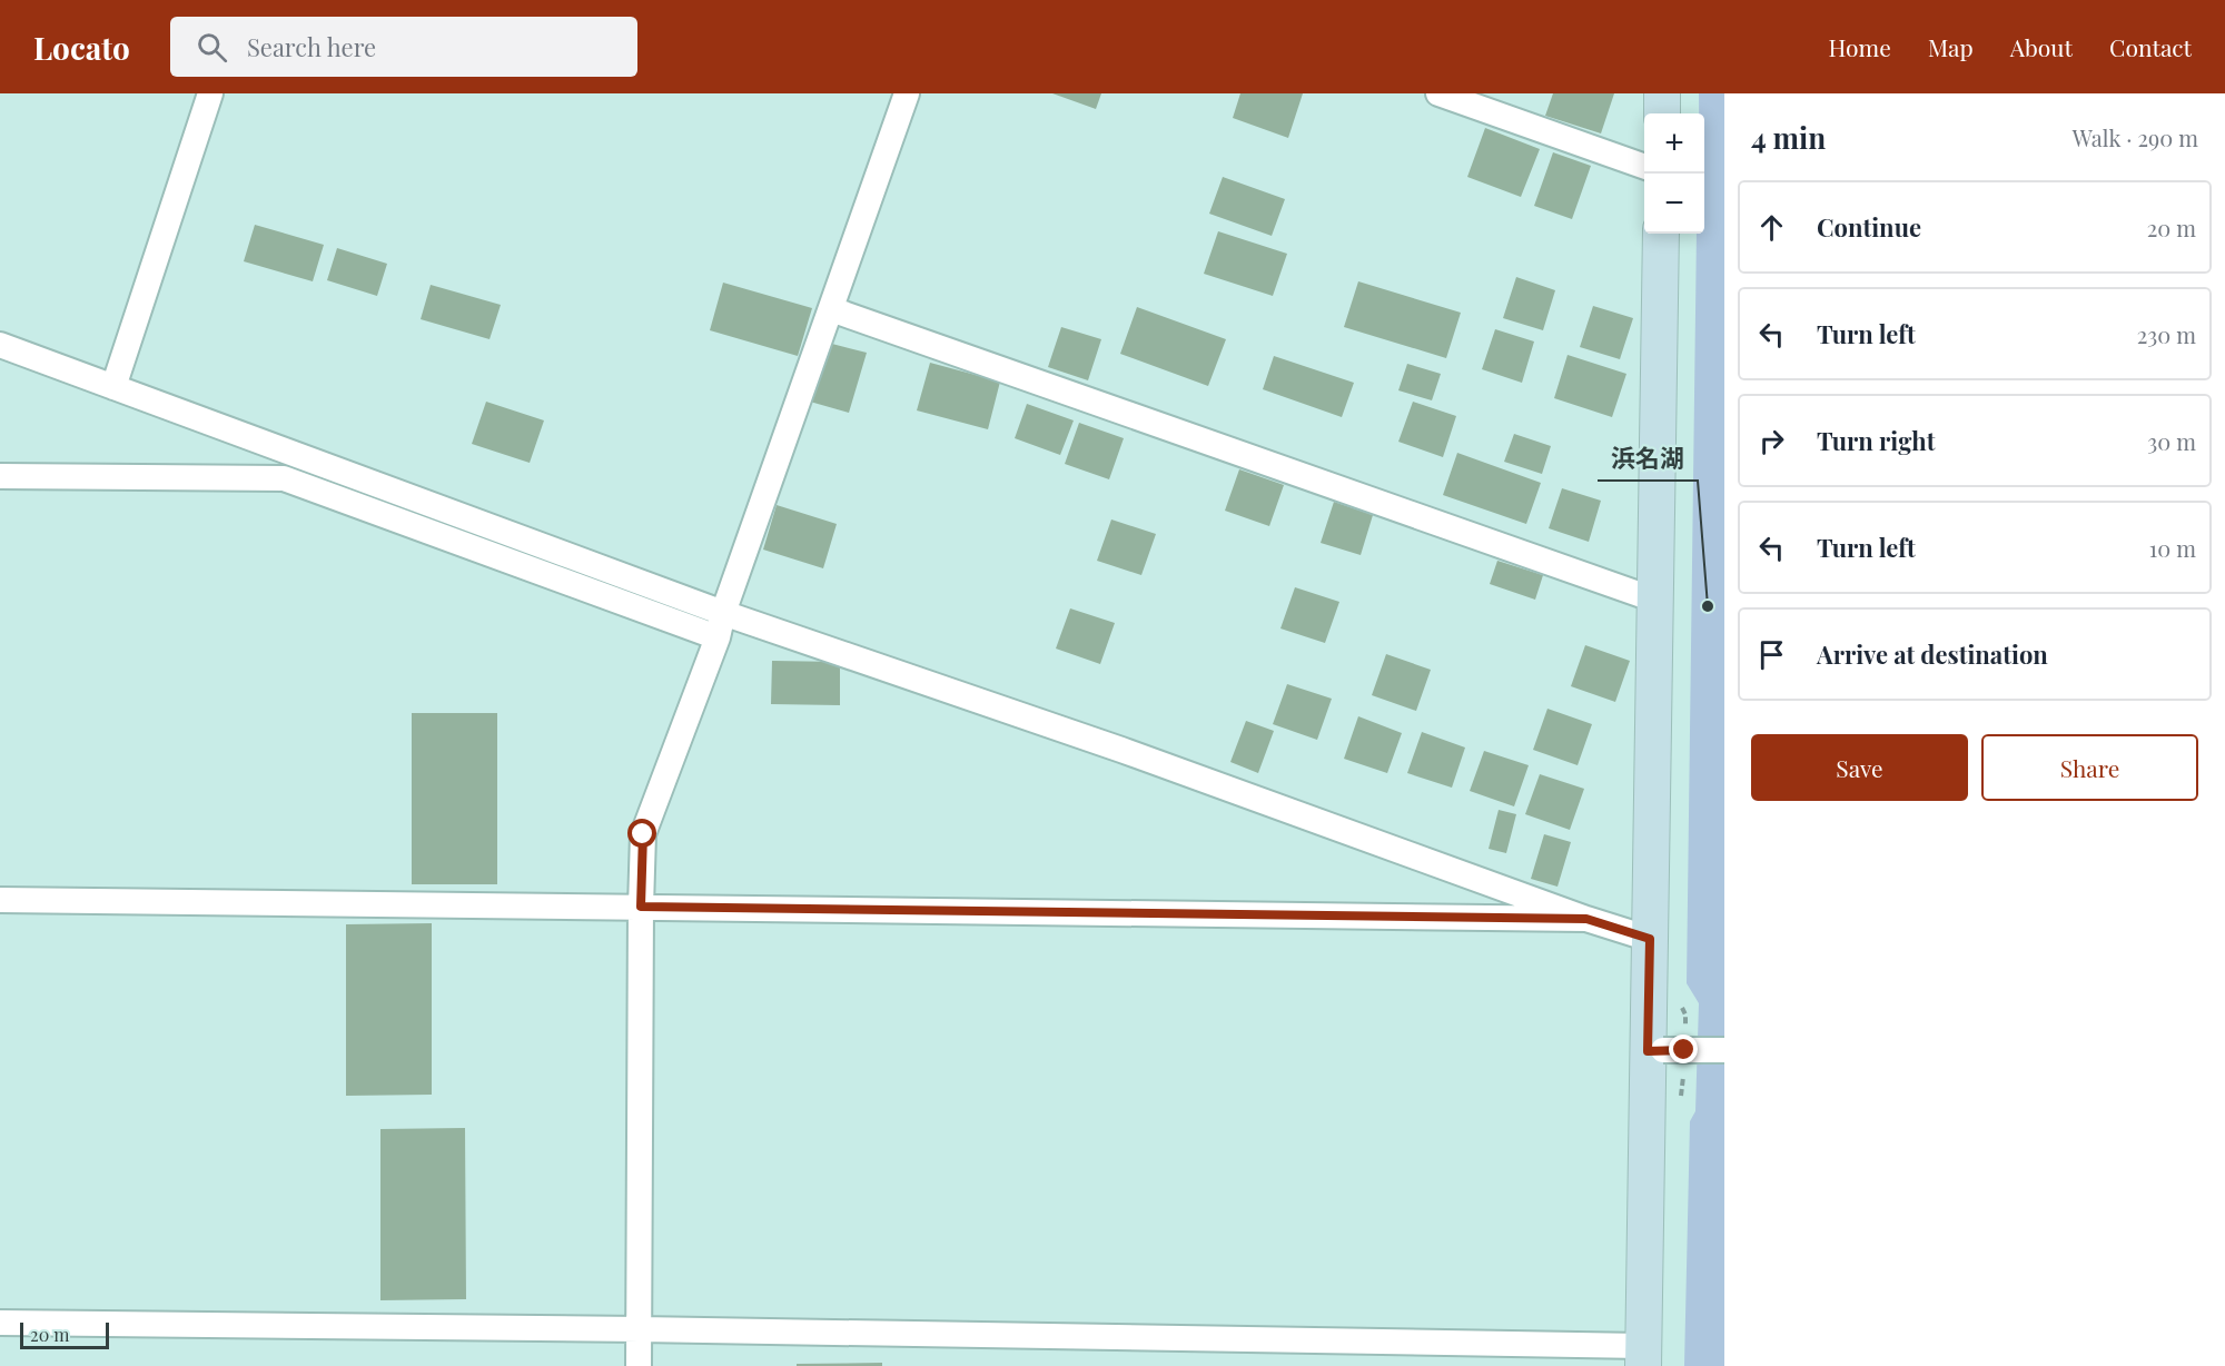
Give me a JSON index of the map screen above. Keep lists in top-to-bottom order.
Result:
{
  "places": ["浜名湖"],
  "scale_bar": "20 m",
  "page": {
    "header": "Locato",
    "search": "Search here",
    "nav": [
      "Home",
      "Map",
      "About",
      "Contact"
    ],
    "heading": ["4 min", "Walk · 290 m"],
    "map_buttons": ["+", "−"],
    "list": [
      ["Continue", "20 m"],
      ["Turn left", "230 m"],
      ["Turn right", "30 m"],
      ["Turn left", "10 m"],
      "Arrive at destination"
    ],
    "buttons": ["Save", "Share"],
    "scale": "20 m"
  }
}
